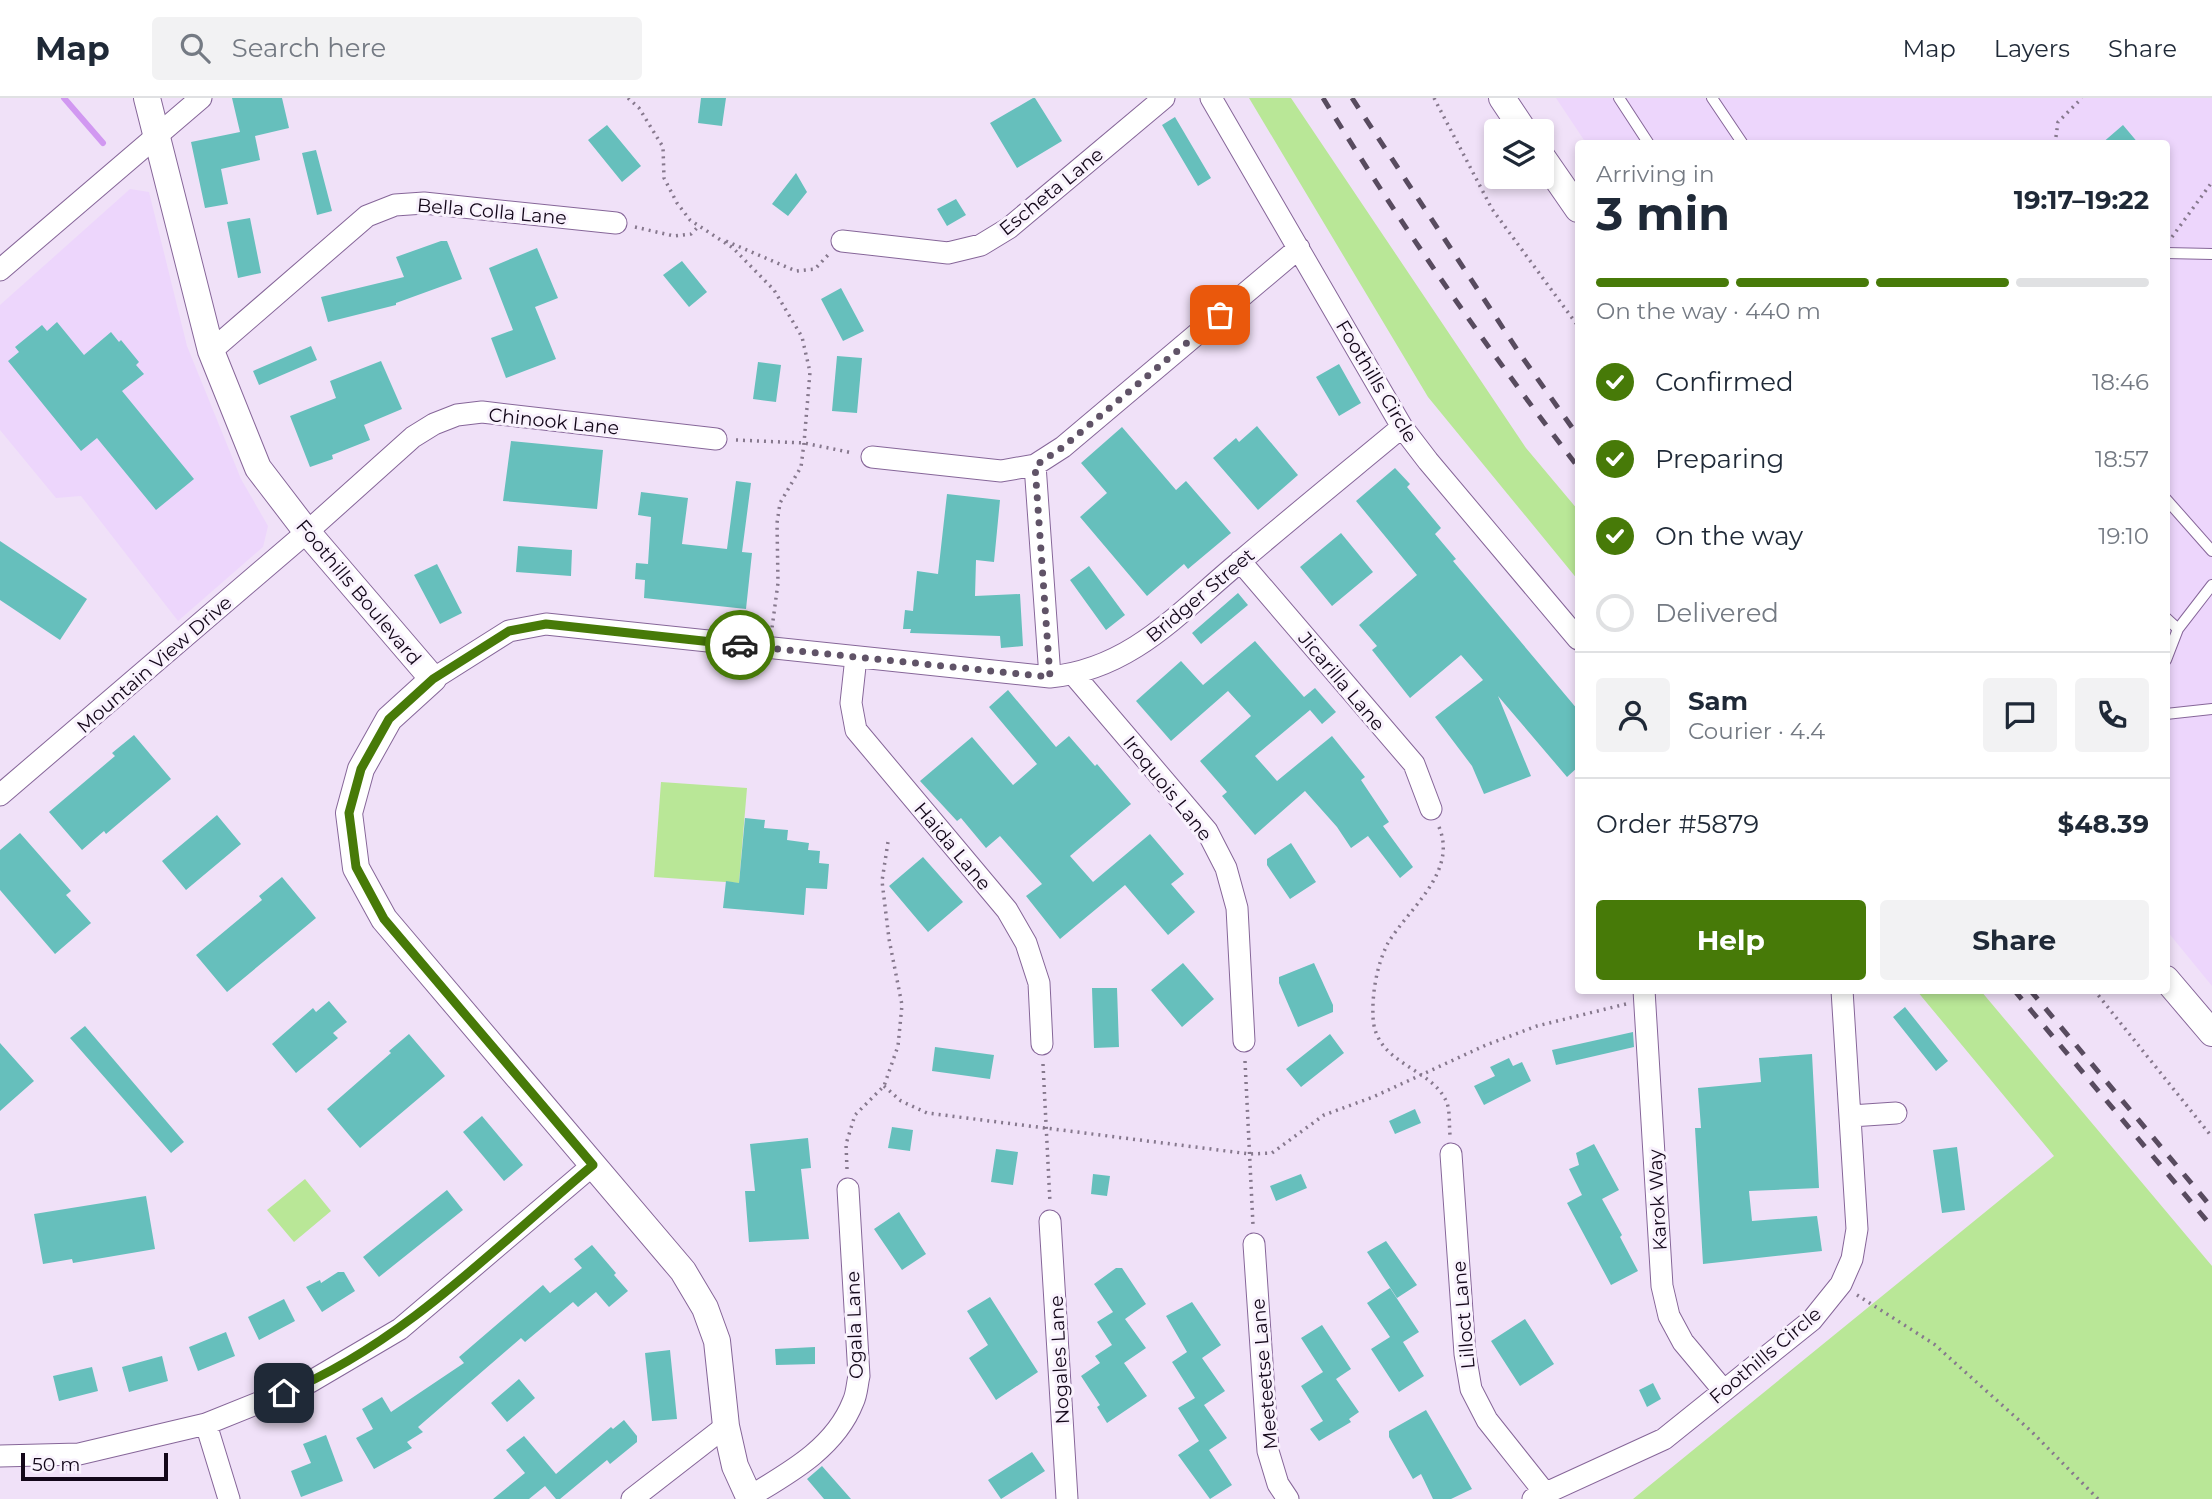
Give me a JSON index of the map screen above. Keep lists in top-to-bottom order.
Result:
{
  "streets": {
    "street": [
      "Escheta Lane",
      "Bella Colla Lane",
      "Foothills Circle",
      "Chinook Lane",
      "Foothills Boulevard",
      "Bridger Street",
      "Mountain View Drive",
      "Jicarilla Lane",
      "Iroquois Lane",
      "Haida Lane",
      "Karok Way",
      "Lilloct Lane",
      "Ogala Lane",
      "Nogales Lane",
      "Meeteetse Lane"
    ]
  },
  "crossings": [
    ["Bella Colla Lane", "Foothills Boulevard"],
    ["Foothills Circle", "Bridger Street"],
    ["Foothills Circle", "Karok Way"],
    ["Foothills Circle", "Lilloct Lane"],
    ["Chinook Lane", "Foothills Boulevard"],
    ["Chinook Lane", "Mountain View Drive"],
    ["Foothills Boulevard", "Bridger Street"],
    ["Foothills Boulevard", "Mountain View Drive"],
    ["Foothills Boulevard", "Ogala Lane"],
    ["Bridger Street", "Jicarilla Lane"],
    ["Bridger Street", "Iroquois Lane"],
    ["Bridger Street", "Haida Lane"]
  ],
  "scale_bar": "50 m",
  "page": {
    "header": "Map",
    "search": "Search here",
    "nav": ["Map", "Layers", "Share"],
    "heading": ["3 min", "Arriving in", "19:17–19:22"],
    "panel": [
      "Sam",
      "Courier · 4.4",
      "Order #5879",
      "$48.39"
    ],
    "bar": "On the way · 440 m",
    "list": [
      ["Confirmed", "18:46"],
      ["Preparing", "18:57"],
      ["On the way", "19:10"],
      "Delivered"
    ],
    "buttons": ["Help", "Share"],
    "scale": "50 m"
  }
}
